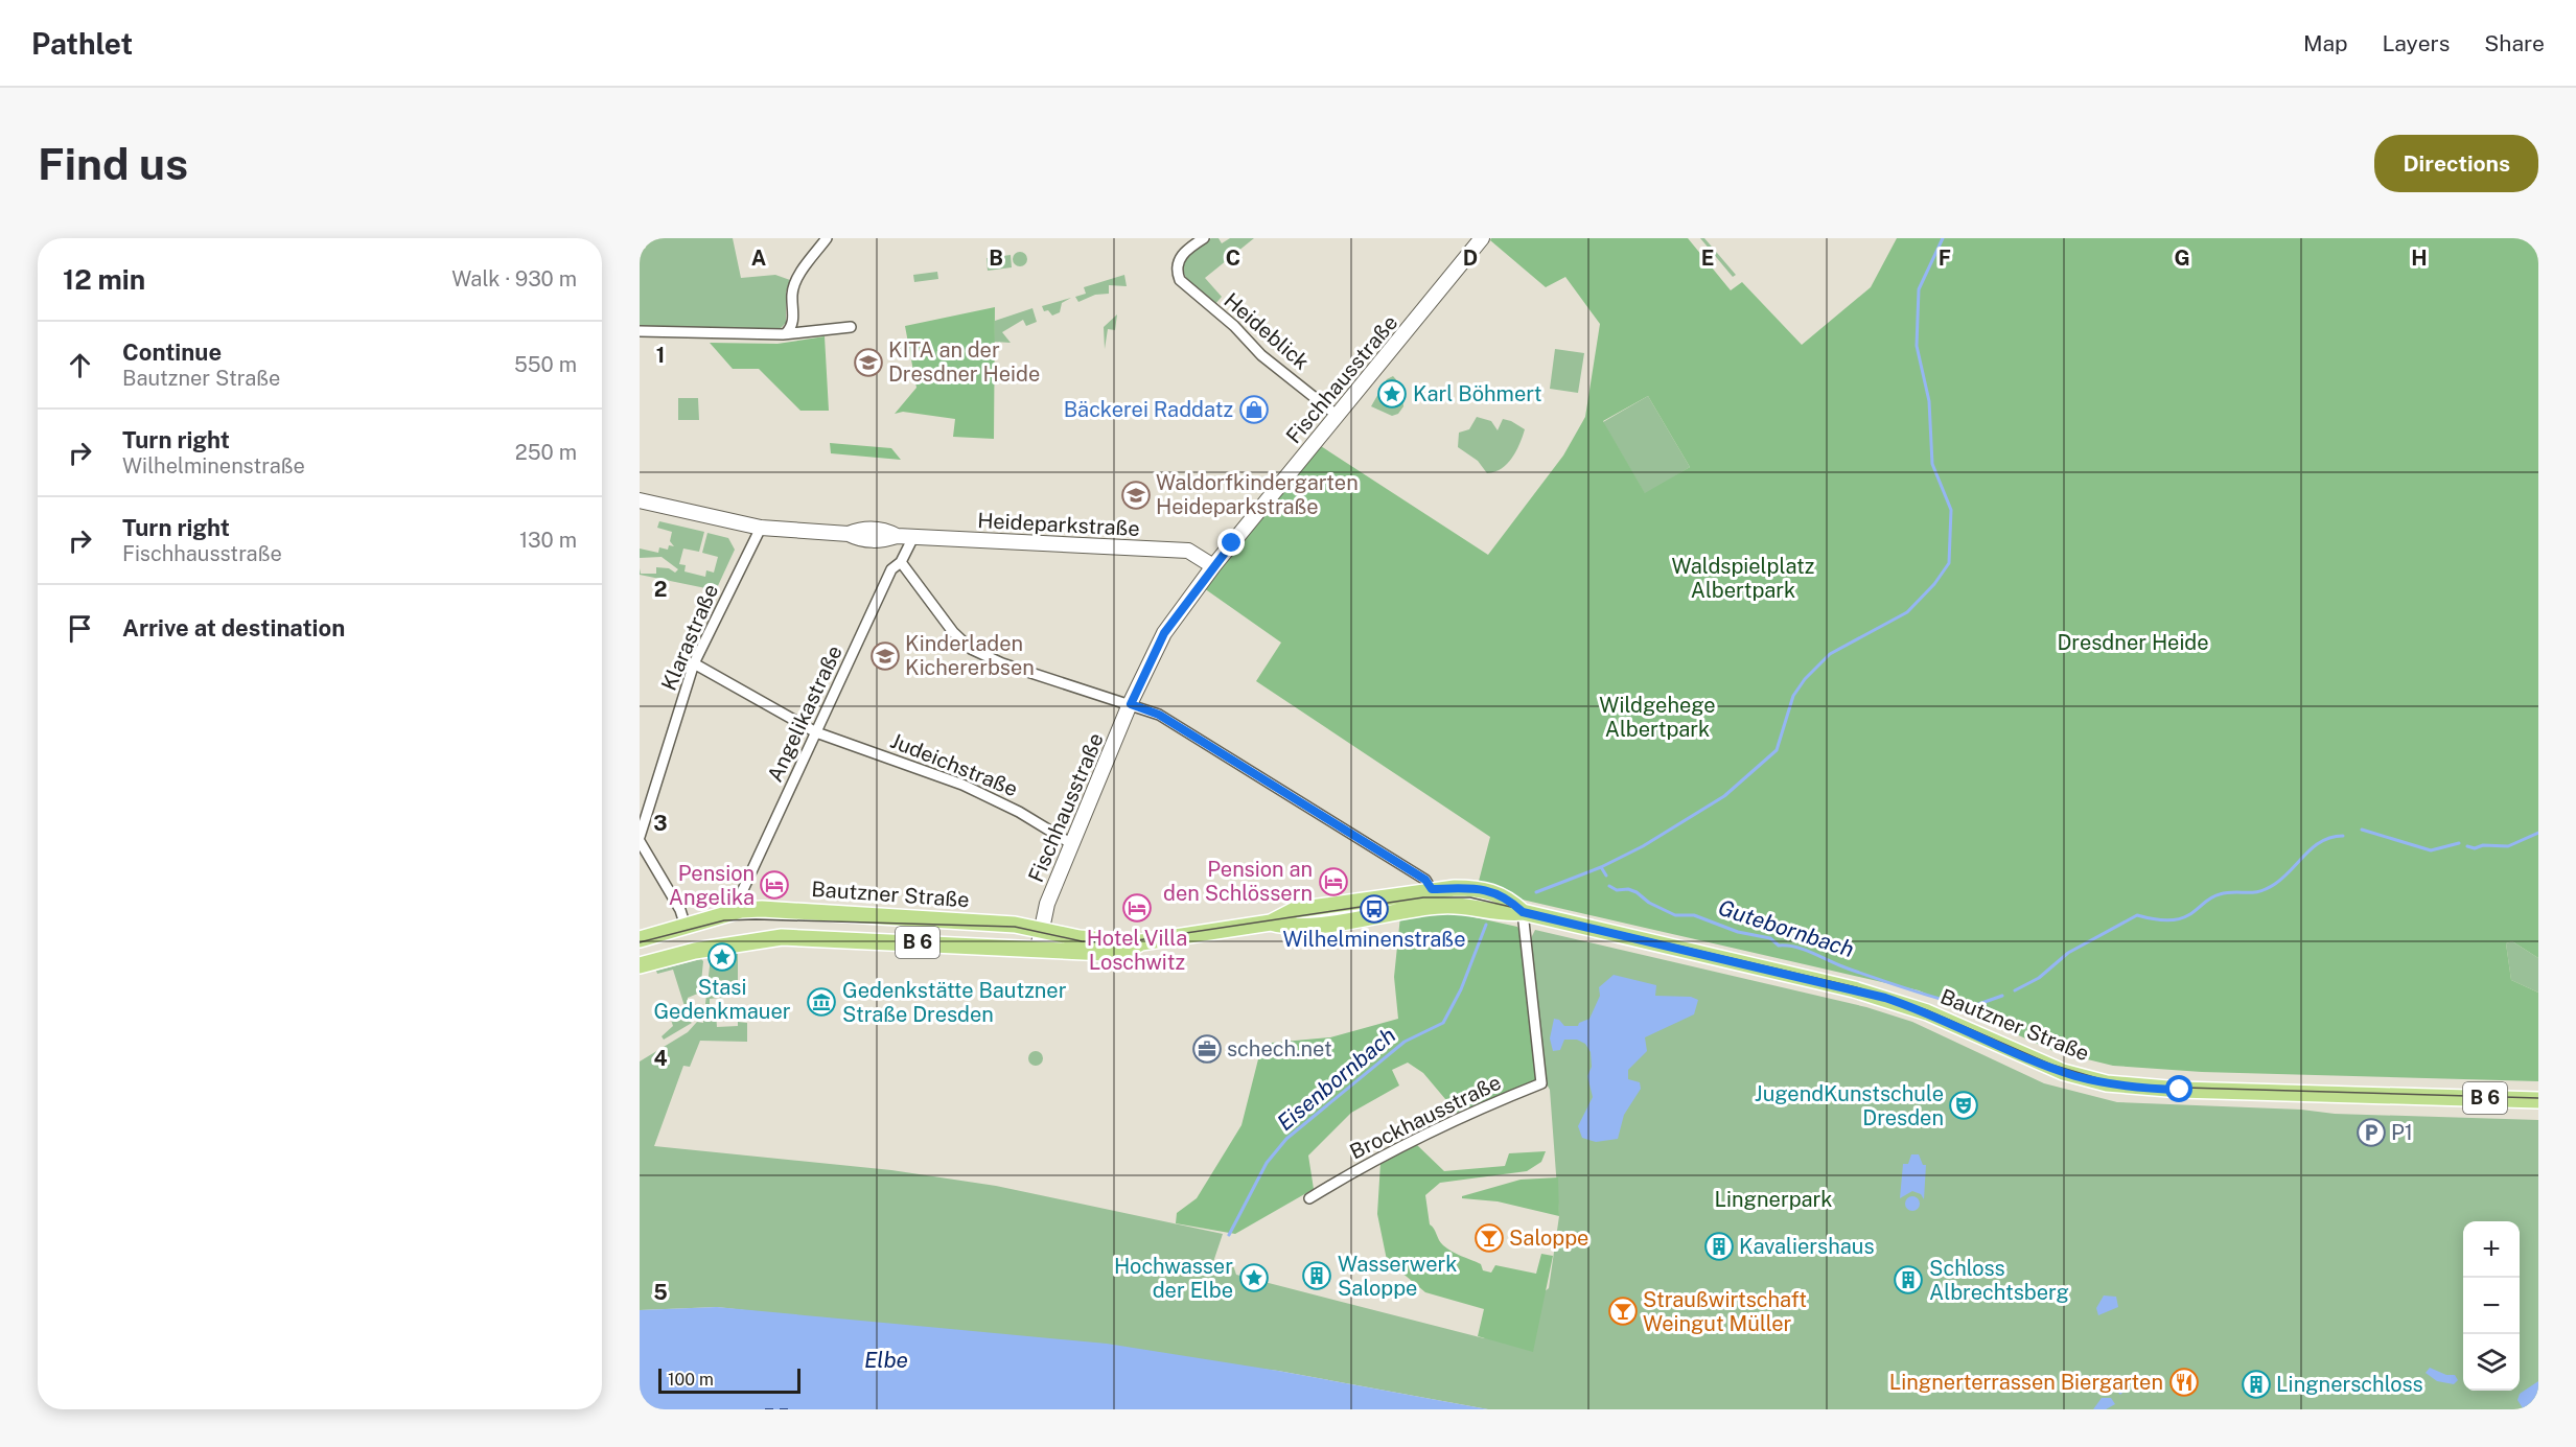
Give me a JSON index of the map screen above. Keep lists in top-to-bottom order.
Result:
{
  "streets": {
    "main road": [
      "Fischhausstraße",
      "Heideparkstraße",
      "Bautzner Straße",
      "B 6"
    ],
    "street": [
      "Heideblick",
      "Klarastraße",
      "Angelikastraße",
      "Judeichstraße",
      "Brockhausstraße"
    ]
  },
  "crossings": [
    ["Heideblick", "Fischhausstraße"],
    ["Fischhausstraße", "Heideparkstraße"],
    ["Fischhausstraße", "Judeichstraße"],
    ["Fischhausstraße", "Bautzner Straße"],
    ["Heideparkstraße", "Klarastraße"],
    ["Heideparkstraße", "Angelikastraße"],
    ["Klarastraße", "Judeichstraße"],
    ["Klarastraße", "Bautzner Straße"],
    ["Angelikastraße", "Judeichstraße"],
    ["Angelikastraße", "Bautzner Straße"],
    ["Bautzner Straße", "Brockhausstraße"]
  ],
  "water": ["Gutebornbach", "Eisenbornbach", "Elbe"],
  "parks": [
    "Waldspielplatz Albertpark",
    "Dresdner Heide",
    "Wildgehege Albertpark",
    "Lingnerpark"
  ],
  "places": {
    "school or university": ["KITA an der Dresdner Heide", "Waldorfkindergarten Heideparkstraße", "Kinderladen Kichererbsen"],
    "place": ["Karl Böhmert", "Stasi Gedenkmauer", "Hochwasser der Elbe"],
    "shop": ["Bäckerei Raddatz"],
    "hotel": ["Pension an den Schlössern", "Pension Angelika", "Hotel Villa Loschwitz"],
    "bus stop": ["Wilhelminenstraße"],
    "museum": ["Gedenkstätte Bautzner Straße Dresden"],
    "office": ["schech.net"],
    "theatre": ["JugendKunstschule Dresden"],
    "parking": ["P1"],
    "bar": ["Saloppe", "Straußwirtschaft Weingut Müller"],
    "building": [
      "Kavaliershaus",
      "Wasserwerk Saloppe",
      "Schloss Albrechtsberg",
      "Lingnerschloss"
    ],
    "restaurant": ["Lingnerterrassen Biergarten"]
  },
  "scale_bar": "100 m",
  "page": {
    "header": "Pathlet",
    "nav": ["Map", "Layers", "Share"],
    "buttons": "Directions",
    "title": "Find us",
    "heading": ["12 min", "Walk · 930 m"],
    "list": [
      ["Continue", "Bautzner Straße", "550 m"],
      ["Turn right", "Wilhelminenstraße", "250 m"],
      ["Turn right", "Fischhausstraße", "130 m"],
      "Arrive at destination"
    ],
    "map_buttons": ["+", "−"],
    "scale": "100 m"
  },
  "grid": {
    "columns": [
      "A",
      "B",
      "C",
      "D",
      "E",
      "F",
      "G",
      "H"
    ],
    "rows": [
      "1",
      "2",
      "3",
      "4",
      "5"
    ]
  }
}
